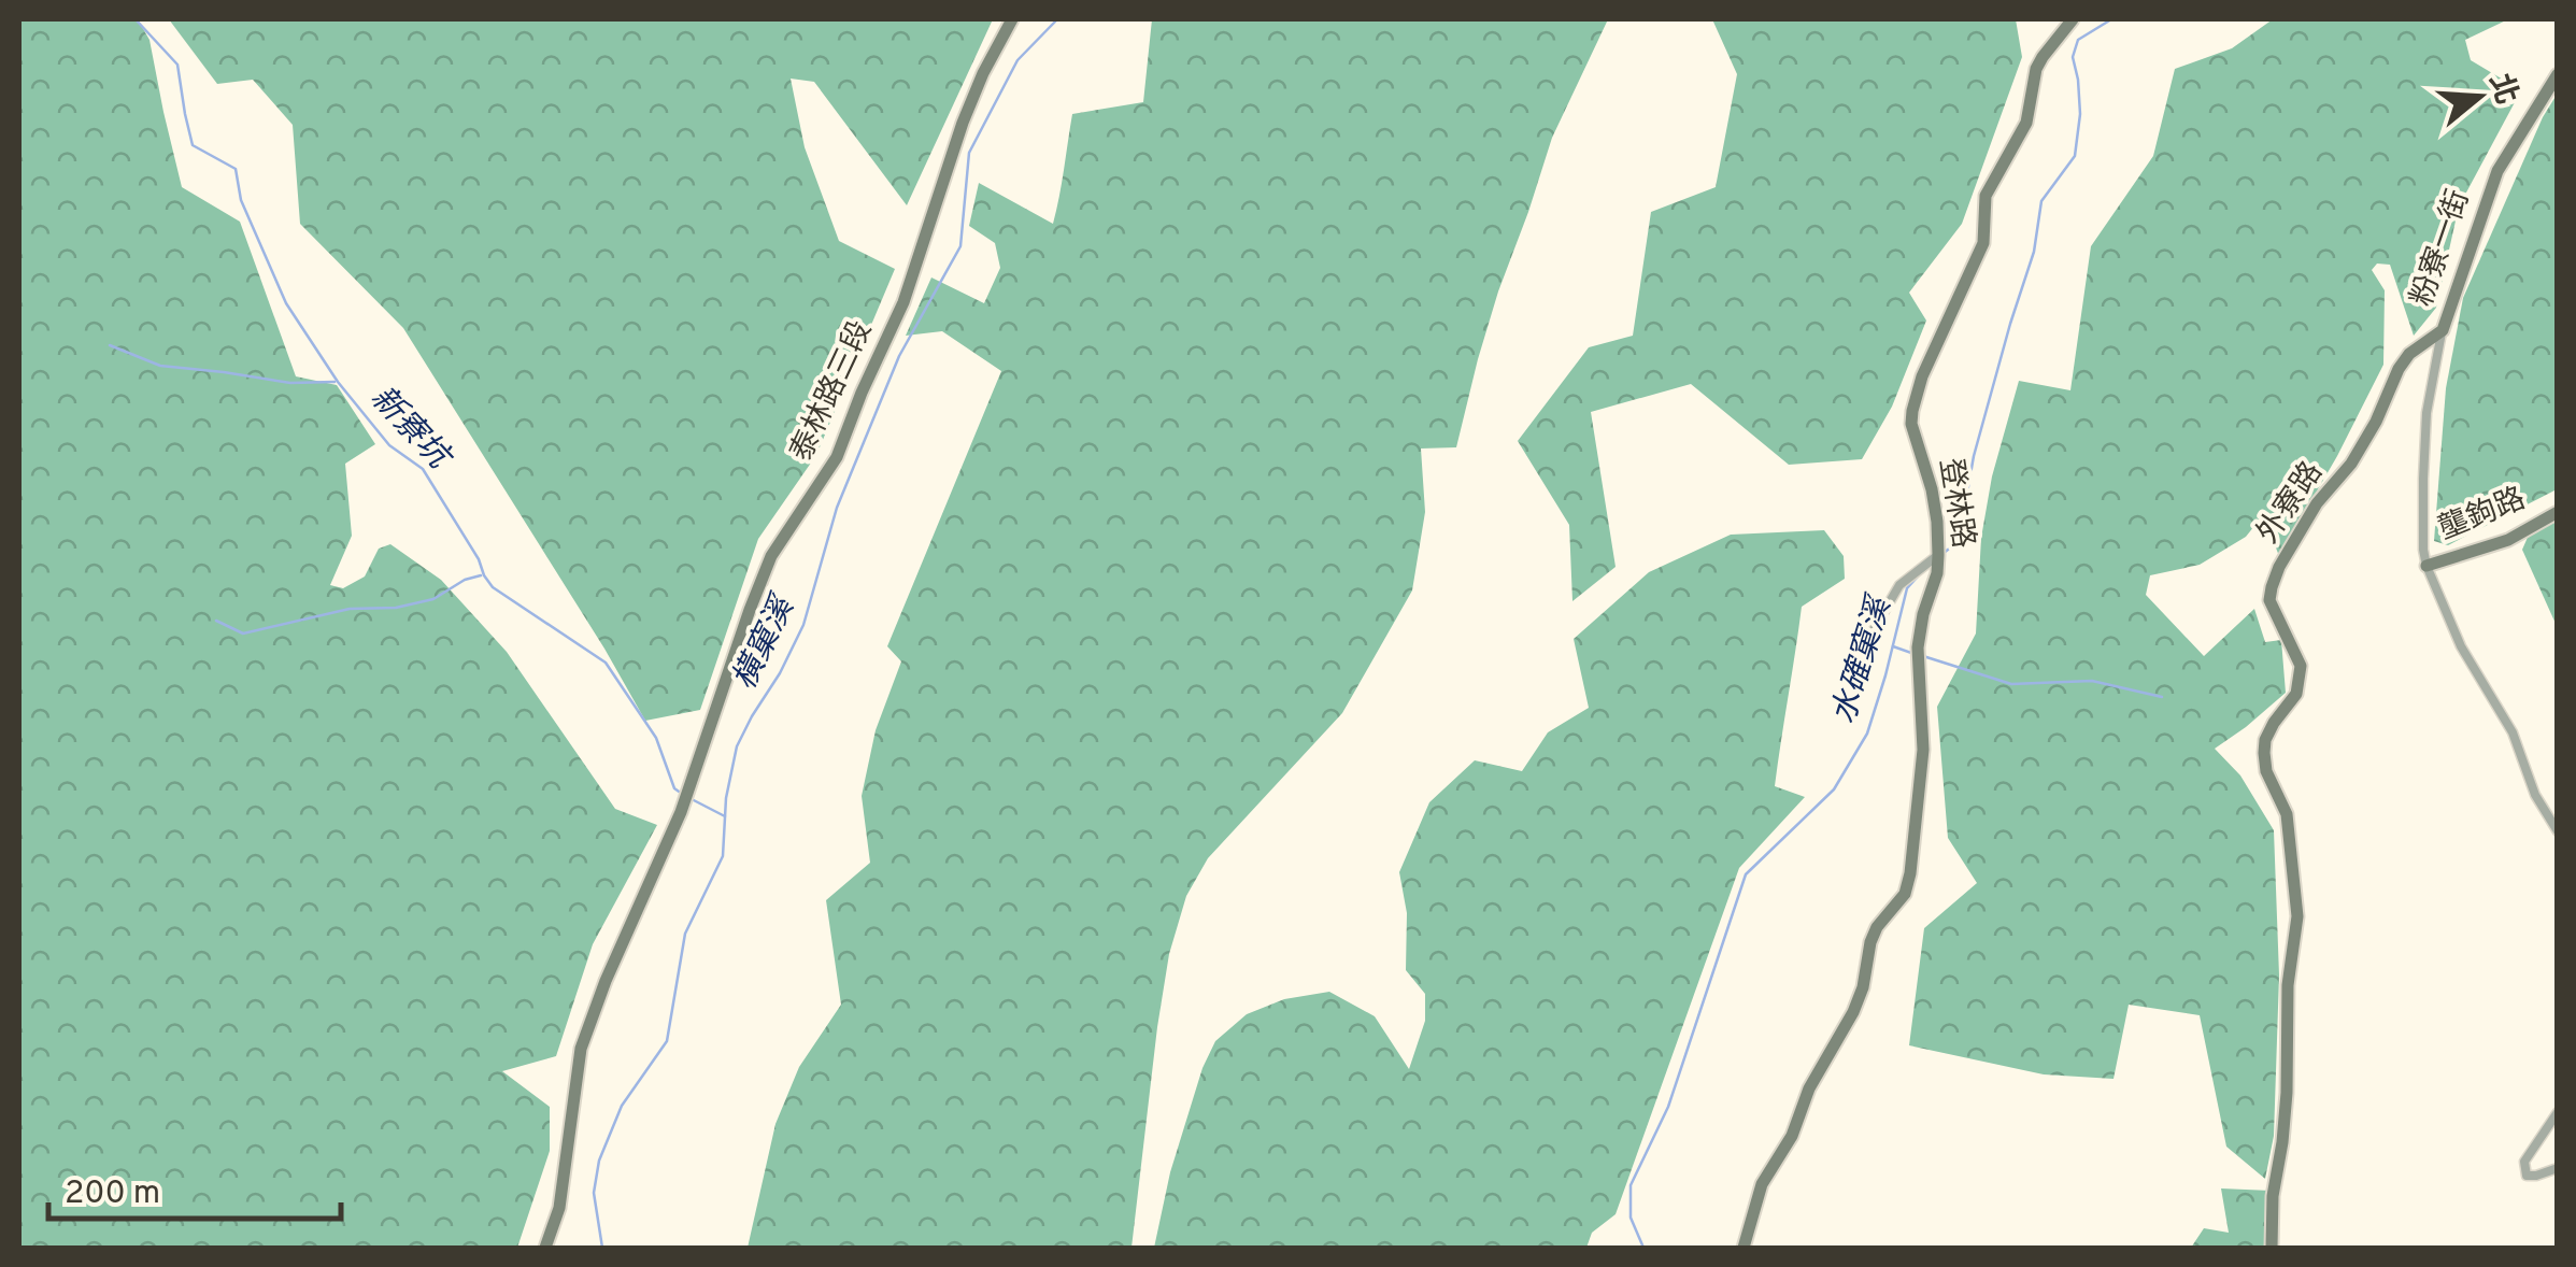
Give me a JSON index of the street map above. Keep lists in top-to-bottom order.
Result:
{
  "streets": {
    "street": [
      "粉寮一街",
      "泰林路三段",
      "登林路",
      "外寮路",
      "壟鉤路"
    ]
  },
  "crossings": [
    ["粉寮一街", "外寮路"]
  ],
  "water": ["新寮坑", "橫窠溪", "水確窠溪"],
  "scale_bar": "200 m",
  "north": "right"
}
